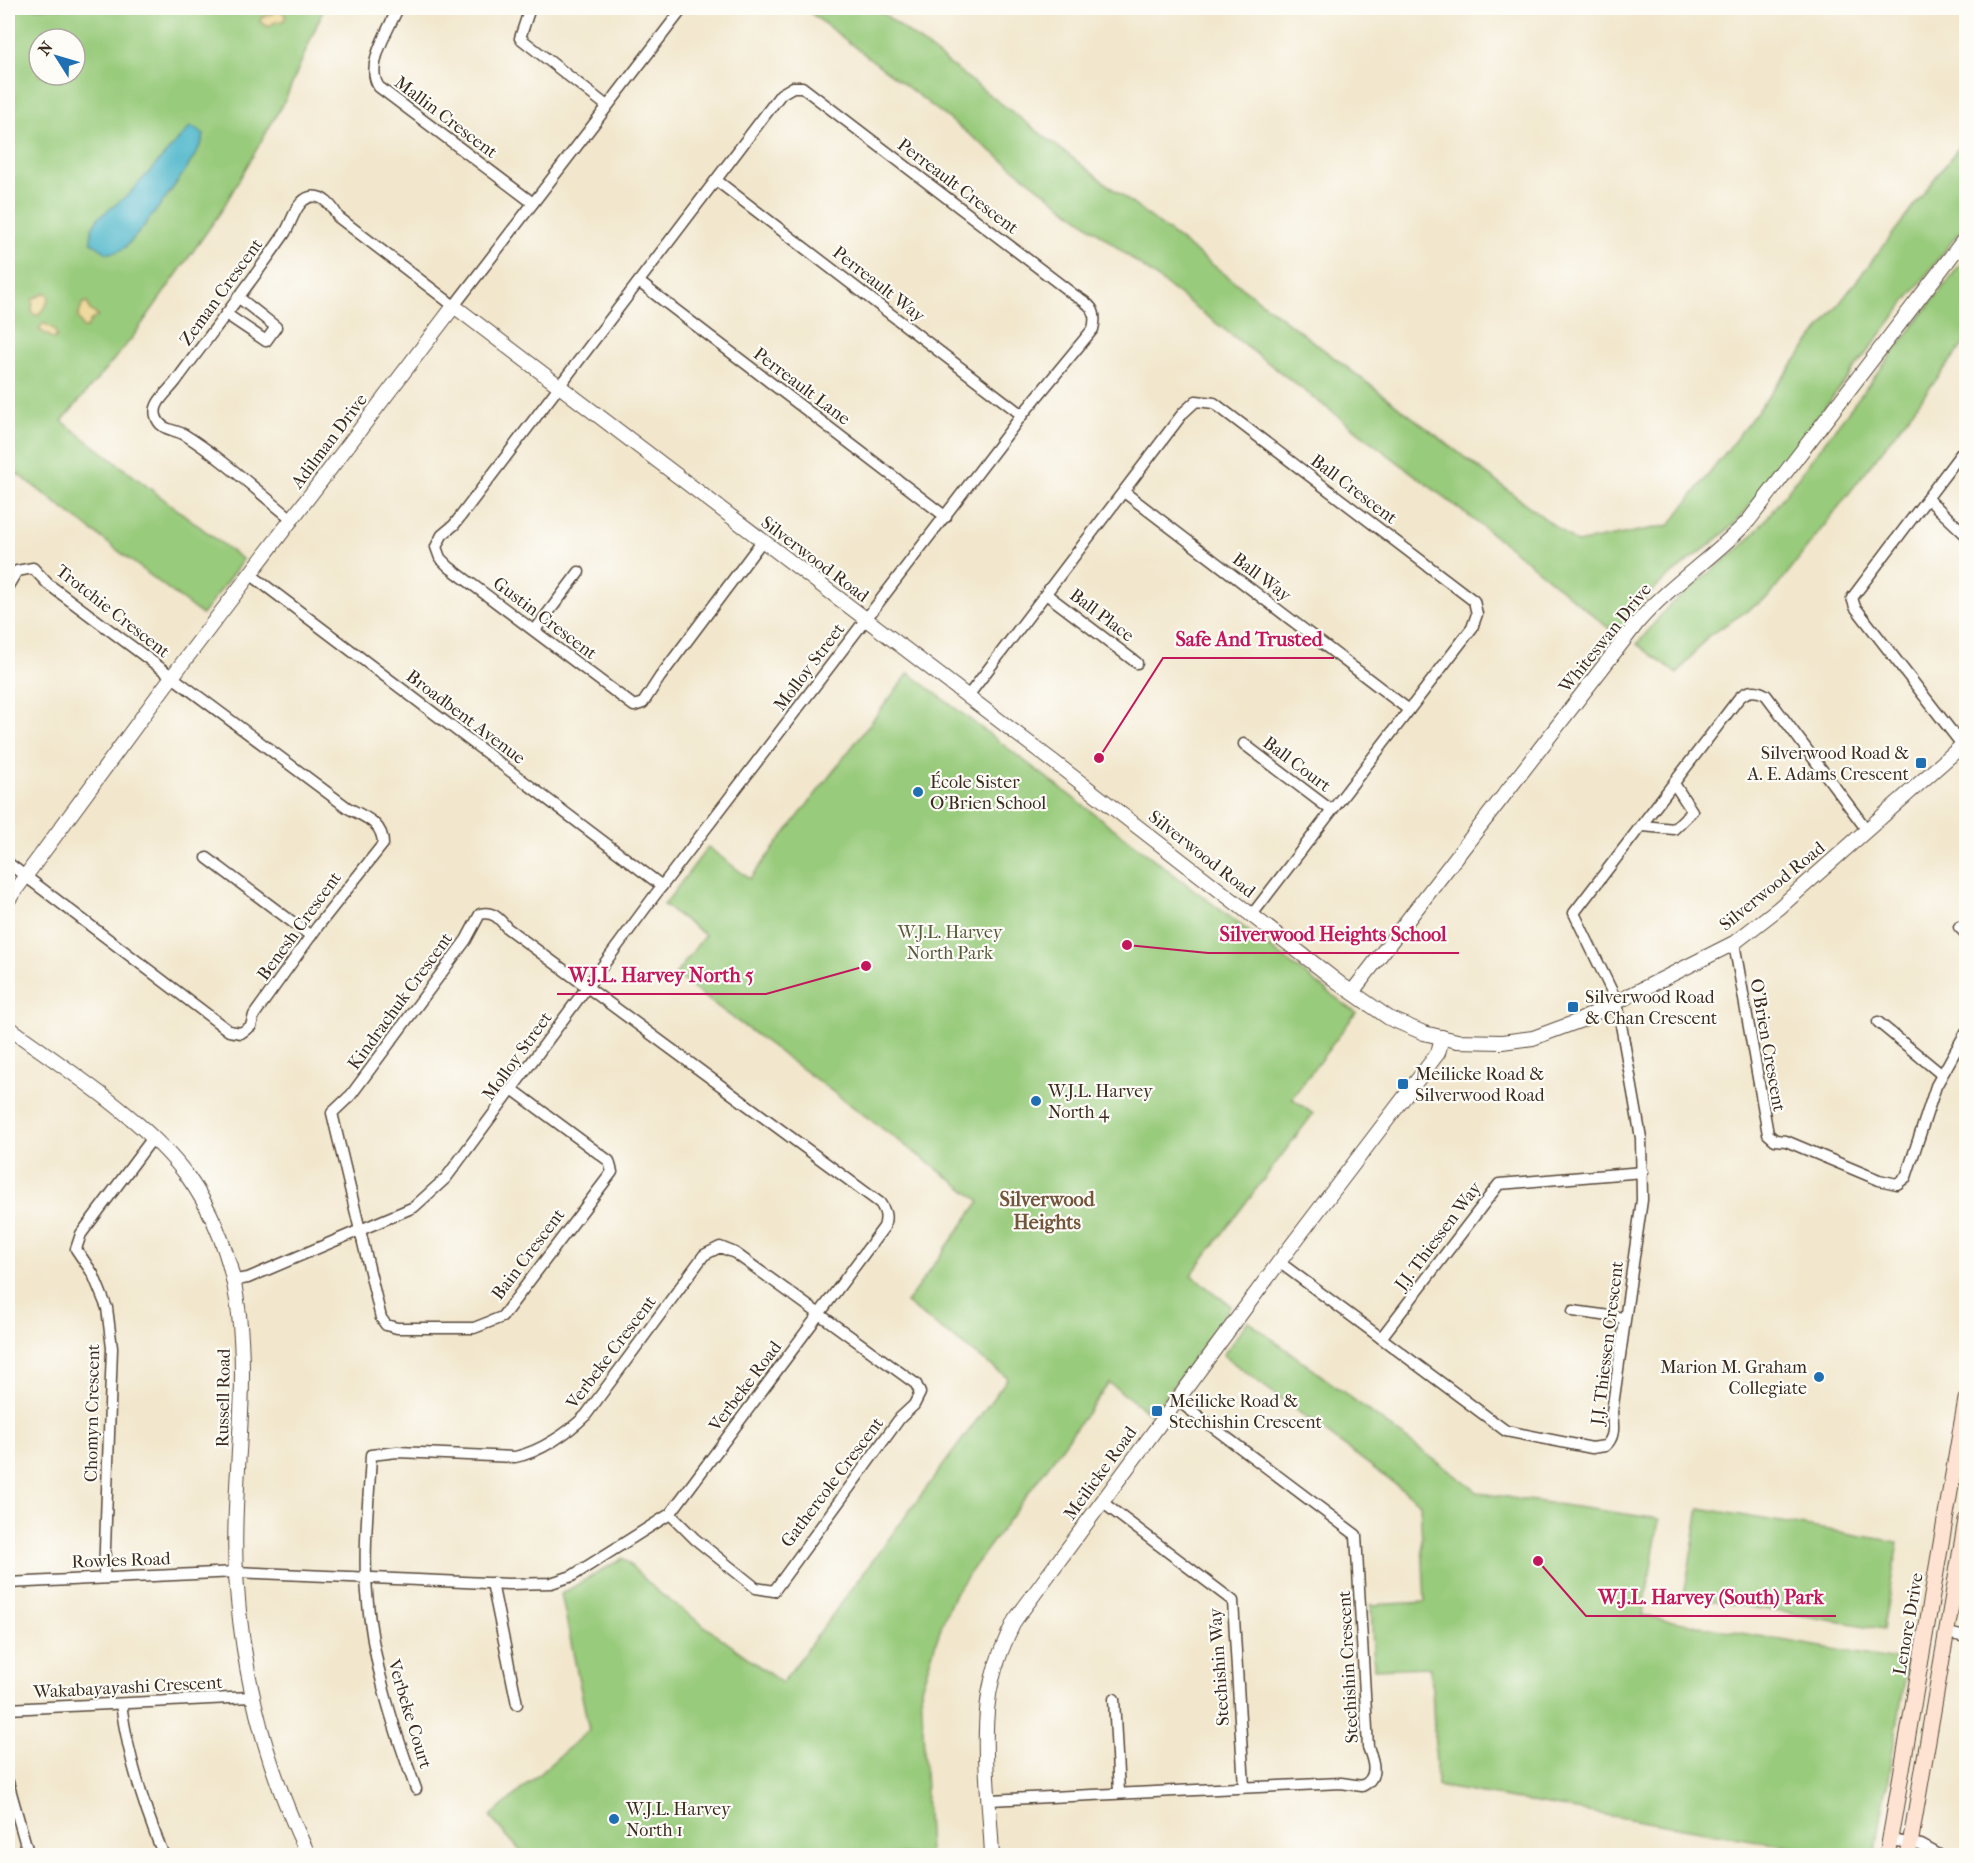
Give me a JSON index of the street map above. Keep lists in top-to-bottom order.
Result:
{
  "streets": {
    "main road": ["Lenore Drive"],
    "street": [
      "Mallin Crescent",
      "Perreault Crescent",
      "Perreault Way",
      "Zeman Crescent",
      "Perreault Lane",
      "Adilman Drive",
      "Ball Crescent",
      "Silverwood Road",
      "Ball Way",
      "Trotchie Crescent",
      "Ball Place",
      "Gustin Crescent",
      "Whiteswan Drive",
      "Molloy Street",
      "Broadbent Avenue",
      "Ball Court",
      "Benesh Crescent",
      "Kindrachuk Crescent",
      "O'Brien Crescent",
      "J.J. Thiessen Way",
      "Bain Crescent",
      "J.J. Thiessen Crescent",
      "Verbeke Crescent",
      "Verbeke Road",
      "Russell Road",
      "Chomyn Crescent",
      "Meilicke Road",
      "Gathercole Crescent",
      "Rowles Road",
      "Stechishin Way",
      "Stechishin Crescent",
      "Wakabayayashi Crescent",
      "Verbeke Court"
    ]
  },
  "crossings": [
    ["Mallin Crescent", "Adilman Drive"],
    ["Perreault Crescent", "Perreault Way"],
    ["Perreault Crescent", "Perreault Lane"],
    ["Perreault Crescent", "Silverwood Road"],
    ["Perreault Crescent", "Gustin Crescent"],
    ["Perreault Crescent", "Molloy Street"],
    ["Zeman Crescent", "Adilman Drive"],
    ["Zeman Crescent", "Silverwood Road"],
    ["Adilman Drive", "Silverwood Road"],
    ["Adilman Drive", "Trotchie Crescent"],
    ["Adilman Drive", "Broadbent Avenue"],
    ["Adilman Drive", "Benesh Crescent"],
    ["Ball Crescent", "Silverwood Road"],
    ["Ball Crescent", "Ball Way"],
    ["Ball Crescent", "Ball Place"],
    ["Ball Crescent", "Ball Court"],
    ["Silverwood Road", "Gustin Crescent"],
    ["Silverwood Road", "Whiteswan Drive"],
    ["Silverwood Road", "Molloy Street"],
    ["Silverwood Road", "O'Brien Crescent"],
    ["Silverwood Road", "J.J. Thiessen Crescent"],
    ["Silverwood Road", "Meilicke Road"],
    ["Trotchie Crescent", "Benesh Crescent"],
    ["Molloy Street", "Broadbent Avenue"],
    ["Molloy Street", "Kindrachuk Crescent"],
    ["Molloy Street", "Bain Crescent"],
    ["Molloy Street", "Verbeke Road"],
    ["Molloy Street", "Russell Road"],
    ["Kindrachuk Crescent", "Bain Crescent"],
    ["Kindrachuk Crescent", "Verbeke Road"],
    ["J.J. Thiessen Way", "J.J. Thiessen Crescent"],
    ["J.J. Thiessen Crescent", "Meilicke Road"],
    ["Verbeke Crescent", "Verbeke Road"],
    ["Verbeke Crescent", "Gathercole Crescent"],
    ["Verbeke Crescent", "Verbeke Court"],
    ["Verbeke Road", "Russell Road"],
    ["Verbeke Road", "Gathercole Crescent"],
    ["Verbeke Road", "Rowles Road"],
    ["Verbeke Road", "Verbeke Court"],
    ["Russell Road", "Chomyn Crescent"],
    ["Russell Road", "Rowles Road"],
    ["Russell Road", "Wakabayayashi Crescent"],
    ["Chomyn Crescent", "Rowles Road"],
    ["Meilicke Road", "Stechishin Way"],
    ["Meilicke Road", "Stechishin Crescent"],
    ["Stechishin Way", "Stechishin Crescent"]
  ],
  "districts": ["Silverwood Heights"],
  "parks": ["W.J.L. Harvey North Park"],
  "places": {
    "other": [
      "Safe And Trusted",
      "École Sister O'Brien School",
      "Silverwood Heights School",
      "W.J.L. Harvey North 5",
      "W.J.L. Harvey North 4",
      "Marion M. Graham Collegiate",
      "W.J.L. Harvey (South) Park",
      "W.J.L. Harvey North 1"
    ],
    "transit": [
      "Silverwood Road & A. E. Adams Crescent",
      "Silverwood Road & Chan Crescent",
      "Meilicke Road & Silverwood Road",
      "Meilicke Road & Stechishin Crescent"
    ]
  },
  "north": "top left"
}
